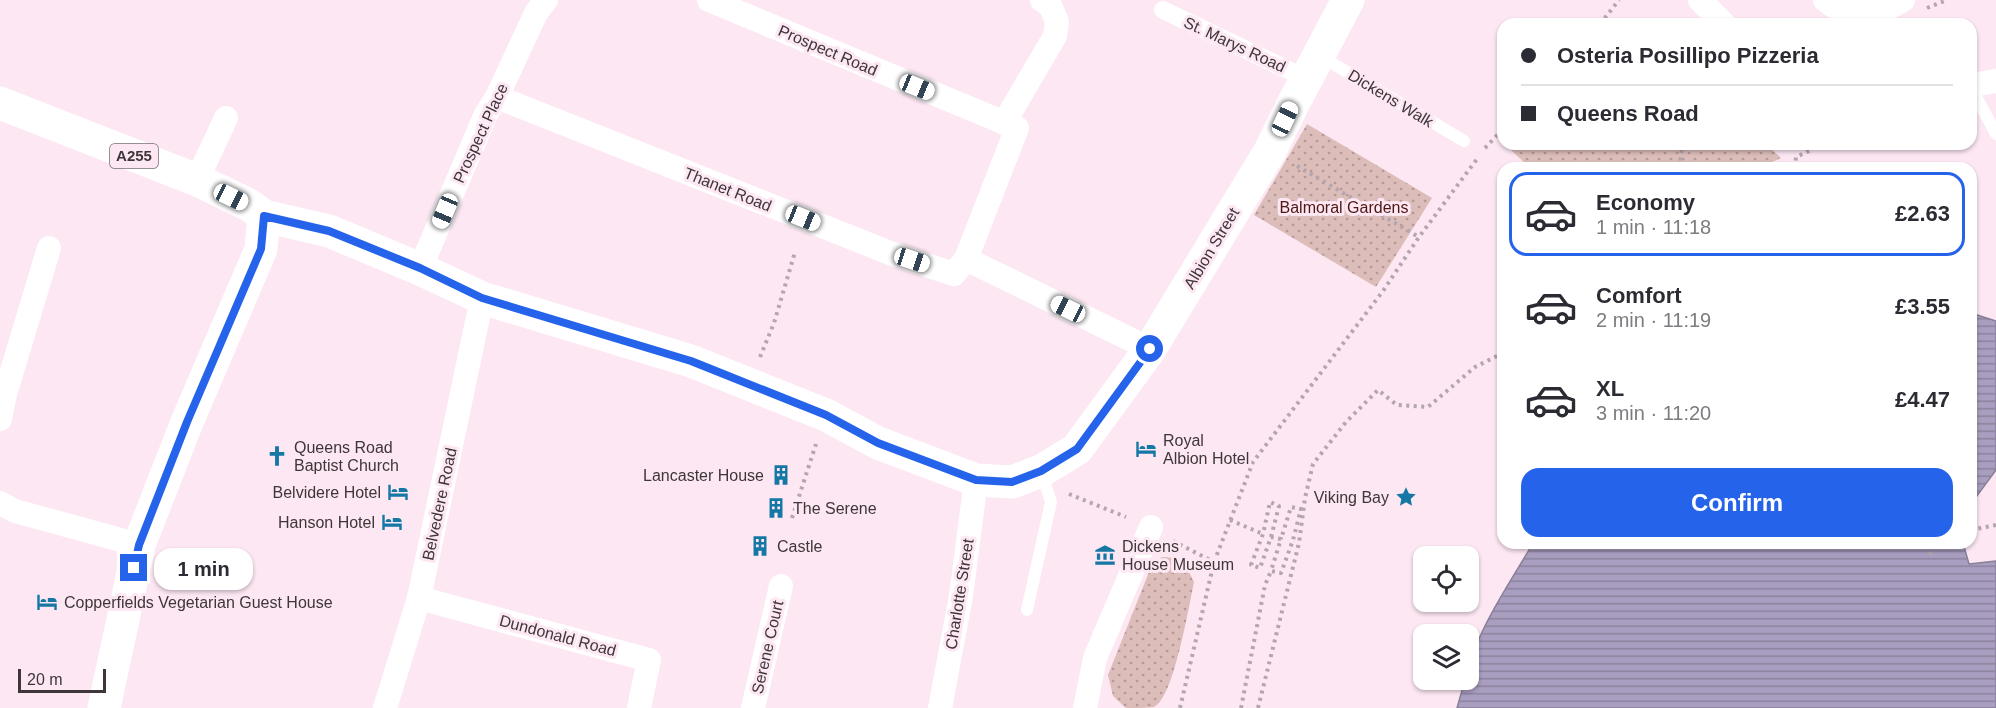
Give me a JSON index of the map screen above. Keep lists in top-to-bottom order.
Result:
{
  "streets": {
    "main road": ["A255", "Albion Street"],
    "street": [
      "St. Marys Road",
      "Prospect Road",
      "Prospect Place",
      "Thanet Road",
      "Belvedere Road",
      "Charlotte Street",
      "Dundonald Road",
      "Serene Court"
    ],
    "lane": ["Dickens Walk"]
  },
  "crossings": [
    ["St. Marys Road", "Dickens Walk"],
    ["St. Marys Road", "Albion Street"],
    ["Dickens Walk", "Albion Street"],
    ["Prospect Place", "Thanet Road"],
    ["Prospect Place", "Albion Street"],
    ["A255", "Albion Street"],
    ["Albion Street", "Belvedere Road"],
    ["Albion Street", "Charlotte Street"],
    ["Belvedere Road", "Dundonald Road"]
  ],
  "parks": ["Balmoral Gardens"],
  "places": {
    "hotel": [
      "Royal Albion Hotel",
      "Belvidere Hotel",
      "Hanson Hotel",
      "Copperfields Vegetarian Guest House"
    ],
    "church": ["Queens Road Baptist Church"],
    "building": ["Lancaster House", "The Serene", "Castle"],
    "place": ["Viking Bay"],
    "museum": ["Dickens House Museum"]
  },
  "scale_bar": "20 m",
  "page": {
    "banner": ["Osteria Posillipo Pizzeria", "Queens Road"],
    "list": [
      {
        "name": "Economy",
        "note": "1 min · 11:18",
        "value": "£2.63"
      },
      {
        "name": "Comfort",
        "note": "2 min · 11:19",
        "value": "£3.55"
      },
      {
        "name": "XL",
        "note": "3 min · 11:20",
        "value": "£4.47"
      }
    ],
    "buttons": "Confirm",
    "bubble": "1 min",
    "scale": "20 m"
  }
}
